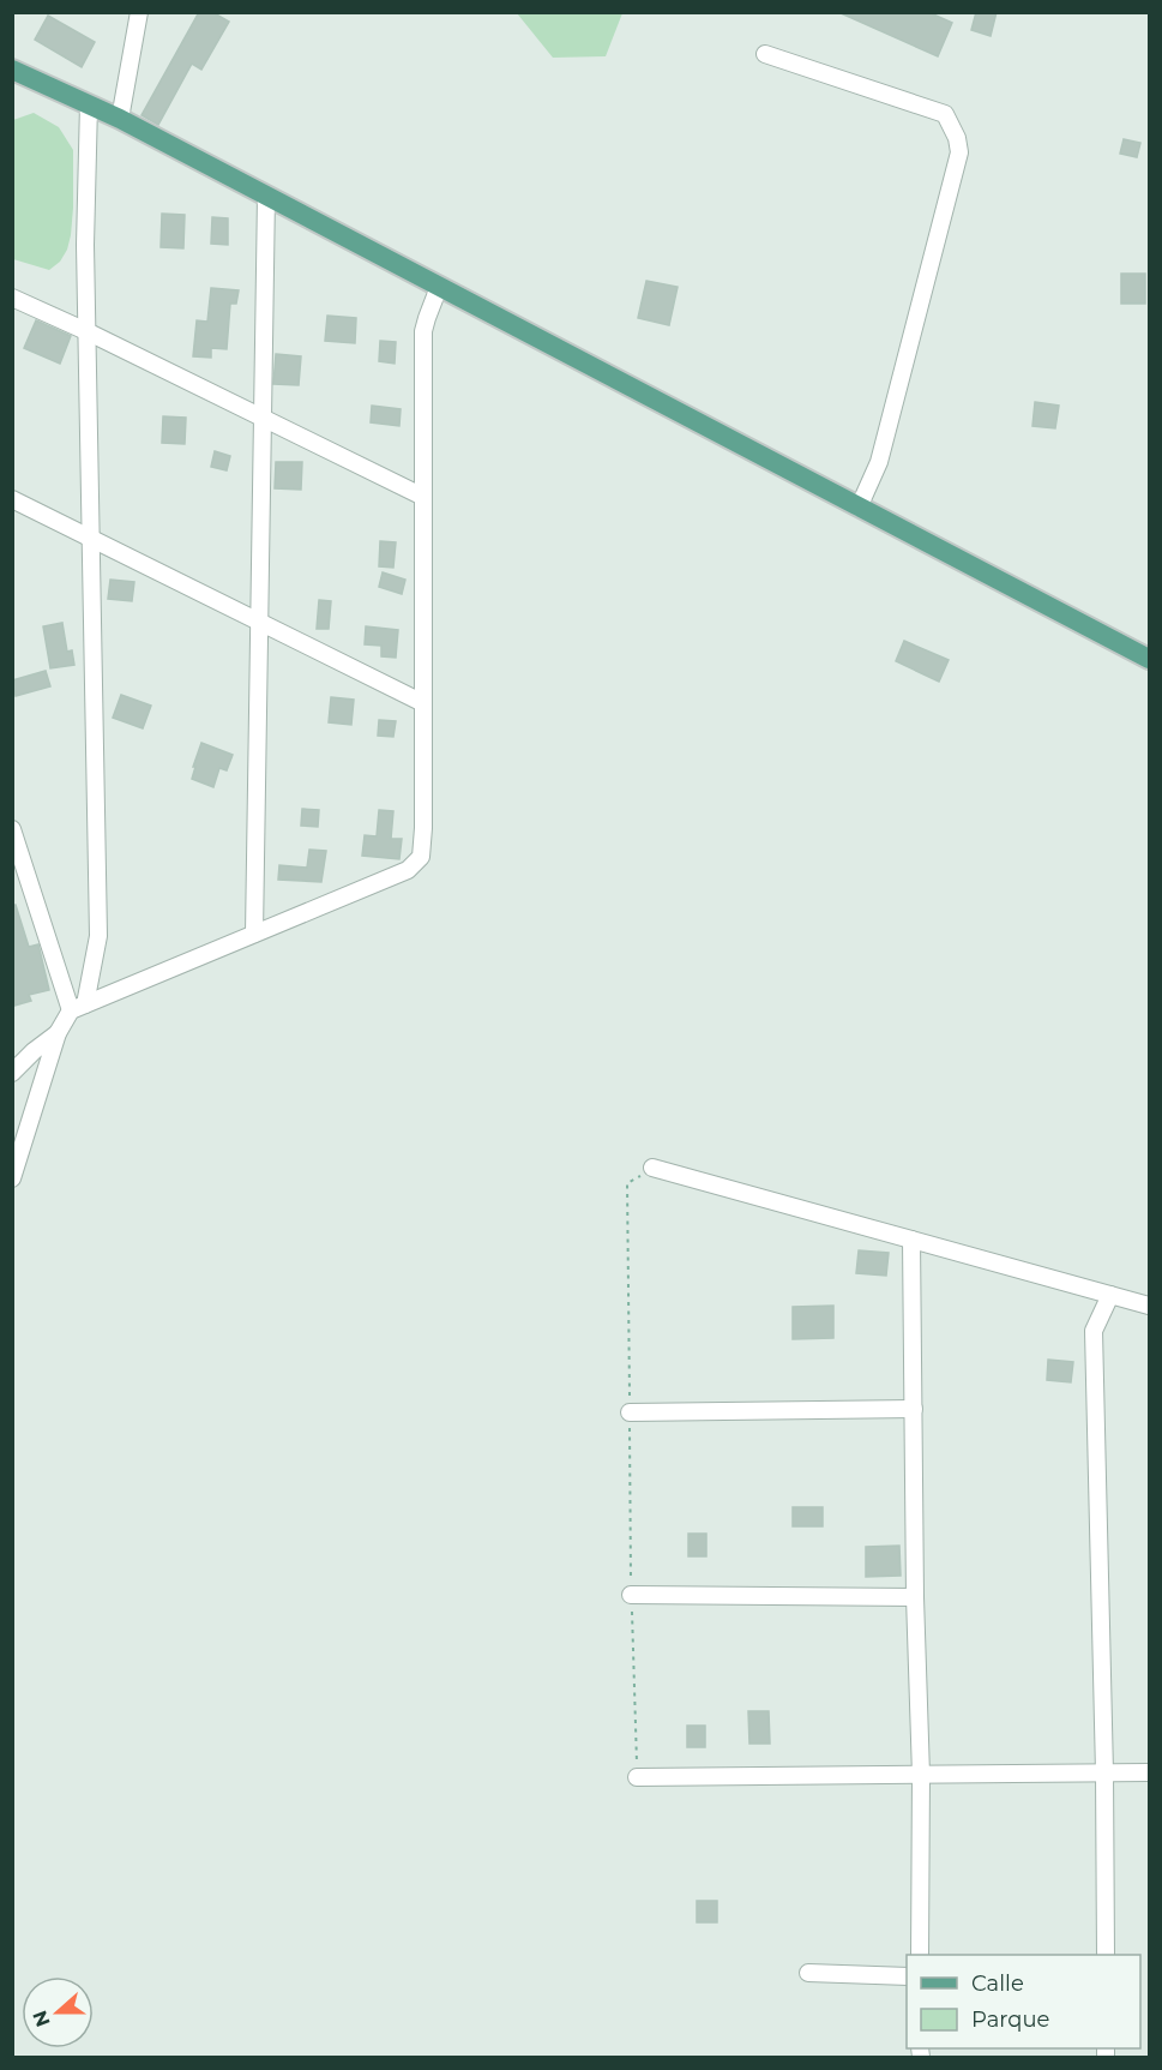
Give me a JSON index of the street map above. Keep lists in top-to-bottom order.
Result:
{
  "legend": ["Calle", "Parque"],
  "north": "left"
}
